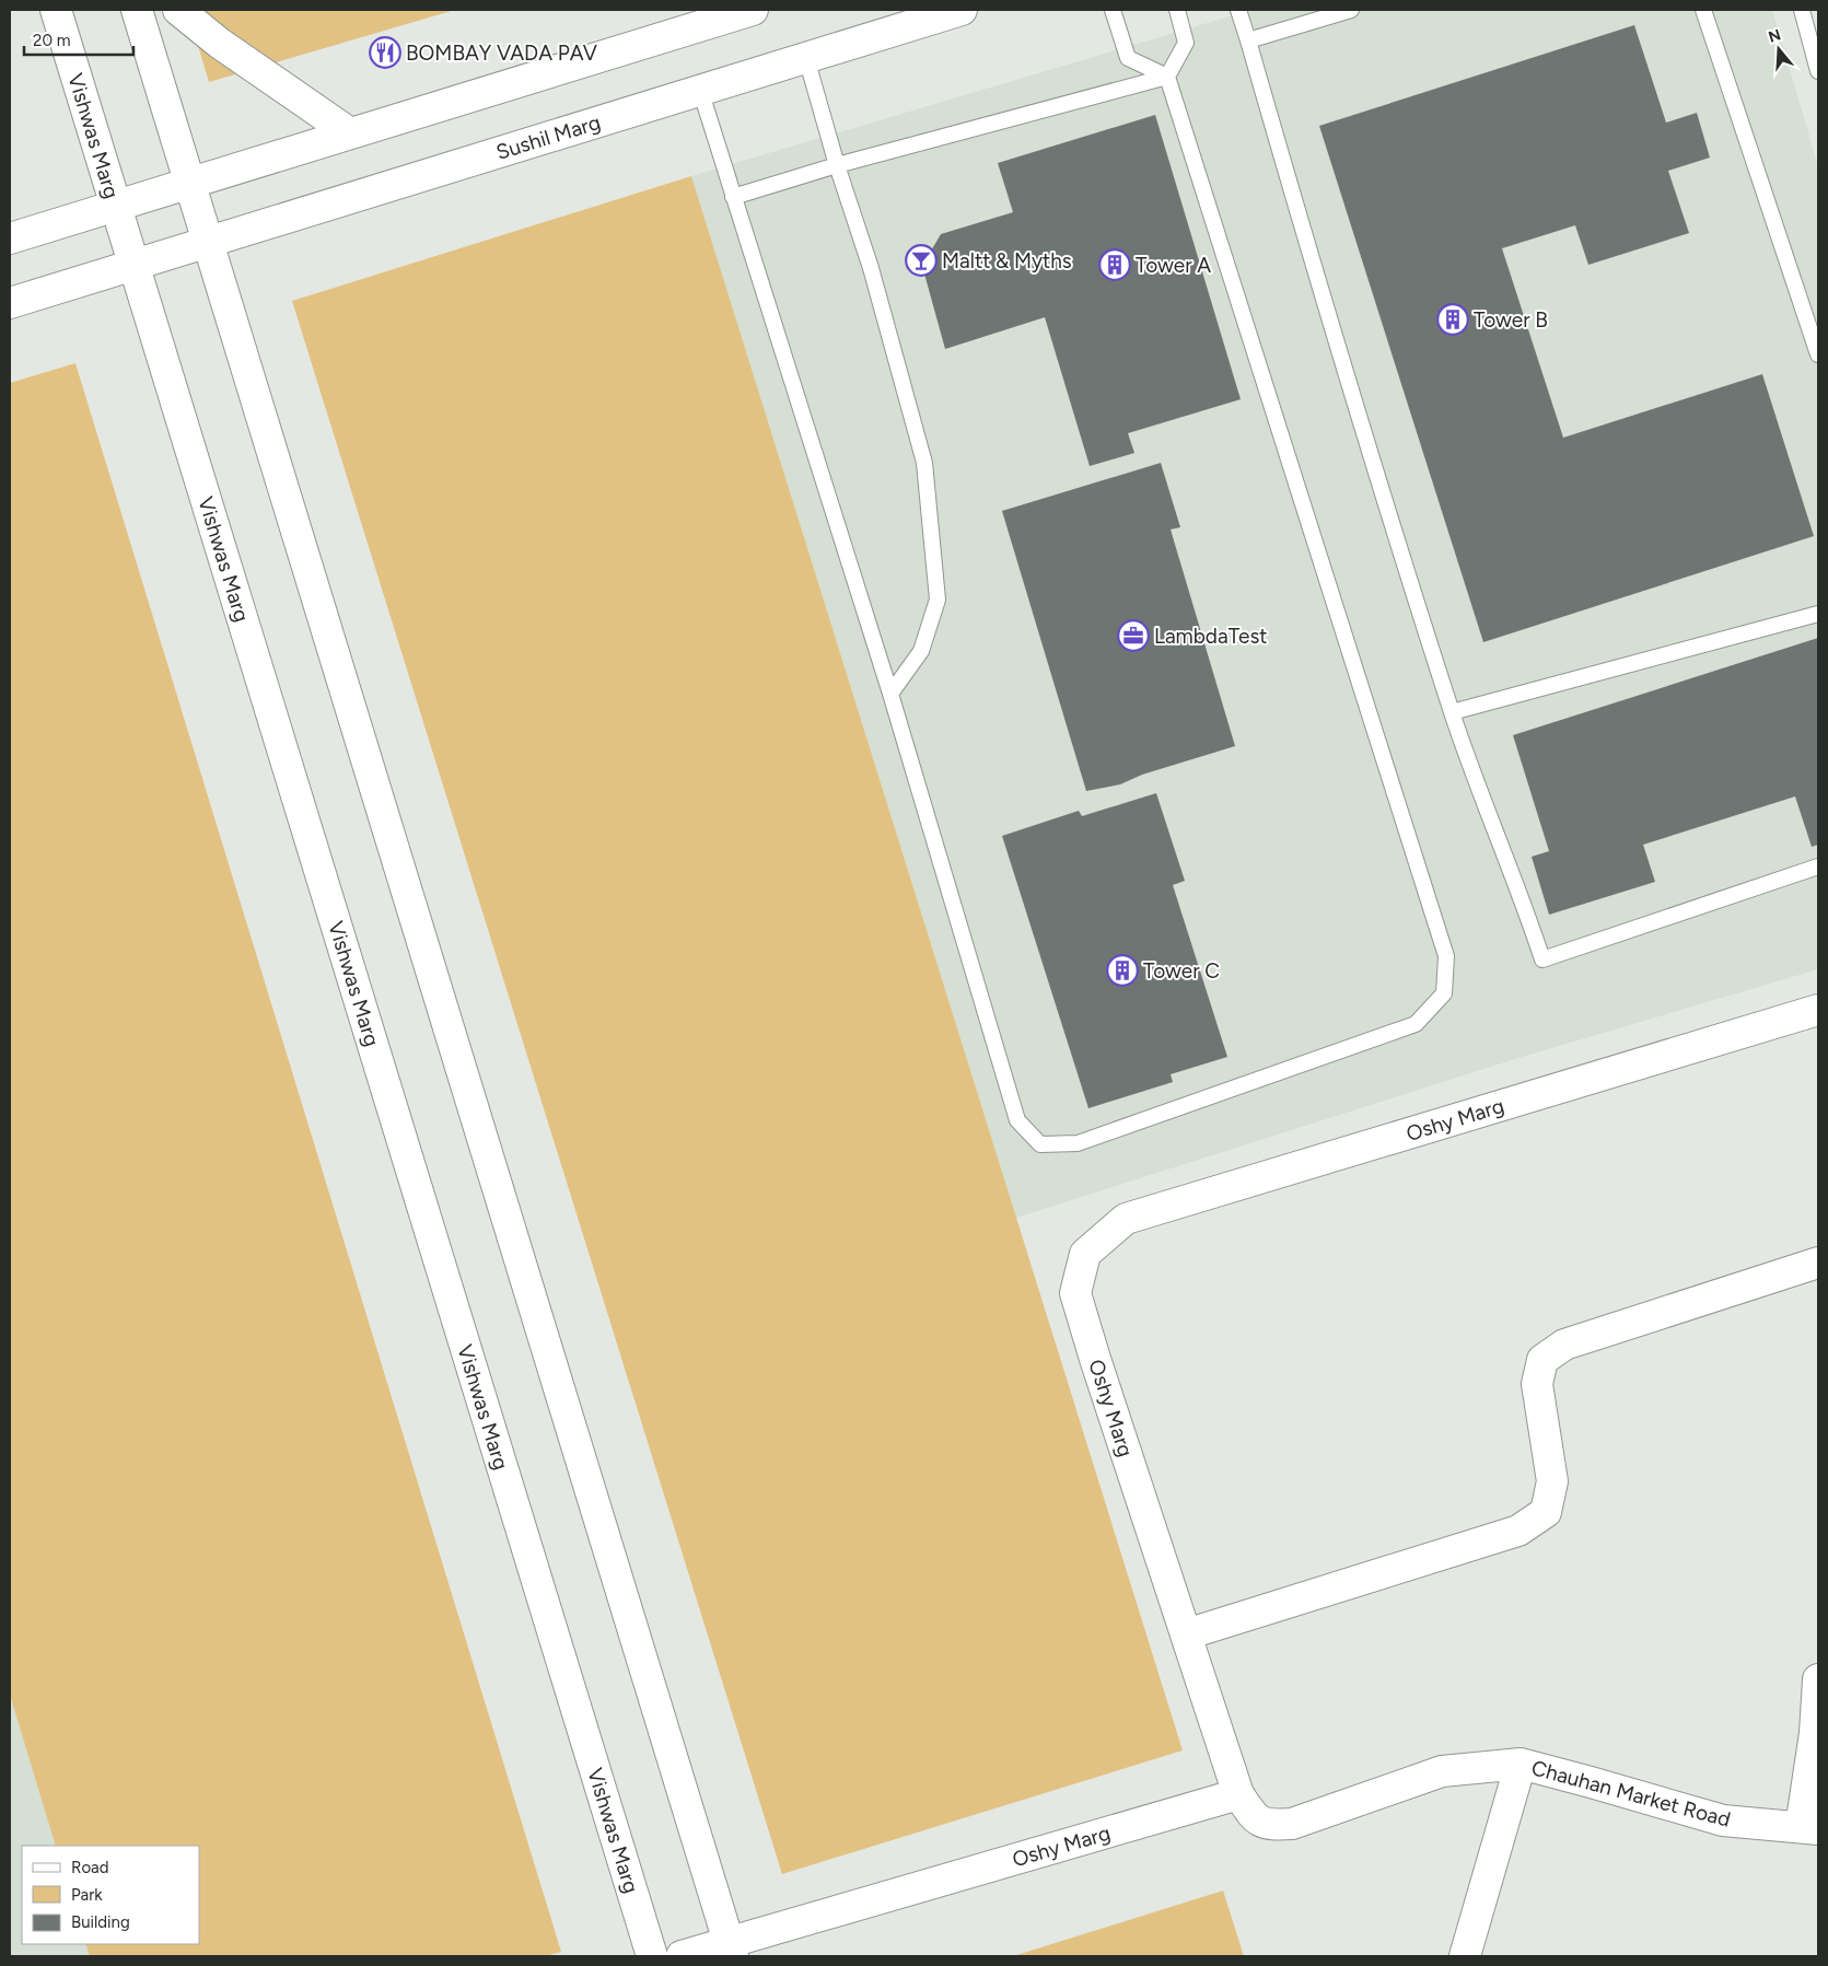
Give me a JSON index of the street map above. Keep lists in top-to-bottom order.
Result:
{
  "streets": {
    "street": [
      "Vishwas Marg",
      "Sushil Marg",
      "Oshy Marg",
      "Chauhan Market Road"
    ]
  },
  "crossings": [
    ["Vishwas Marg", "Sushil Marg"],
    ["Oshy Marg", "Chauhan Market Road"]
  ],
  "places": {
    "restaurant": ["BOMBAY VADA PAV"],
    "bar": ["Maltt & Myths"],
    "building": ["Tower A", "Tower B", "Tower C"],
    "office": ["LambdaTest"]
  },
  "legend": ["Road", "Park", "Building"],
  "scale_bar": "20 m",
  "north": "top"
}
